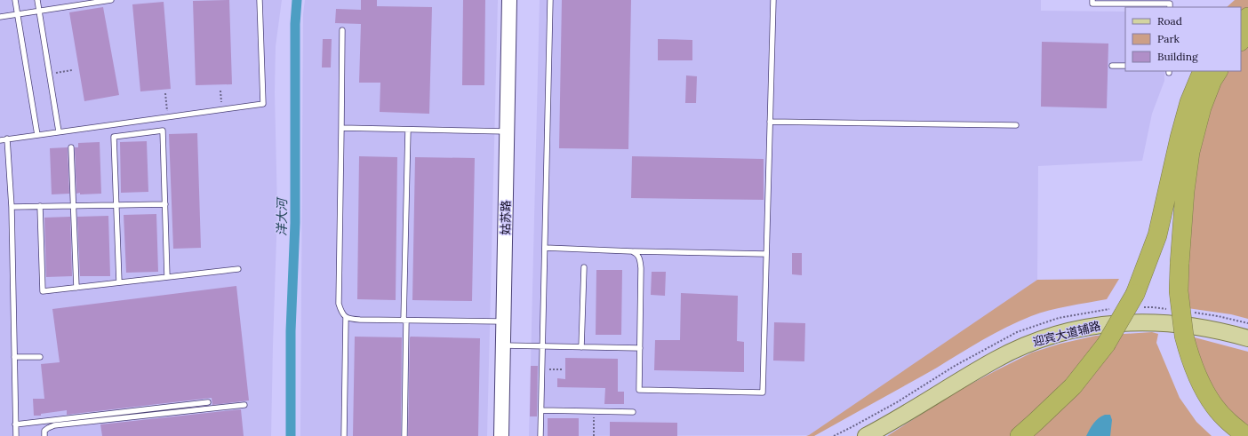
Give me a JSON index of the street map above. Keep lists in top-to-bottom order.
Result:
{
  "streets": {
    "main road": ["迎宾大道辅路"],
    "street": ["姑苏路"]
  },
  "water": ["洋大河"],
  "legend": ["Road", "Park", "Building"]
}
